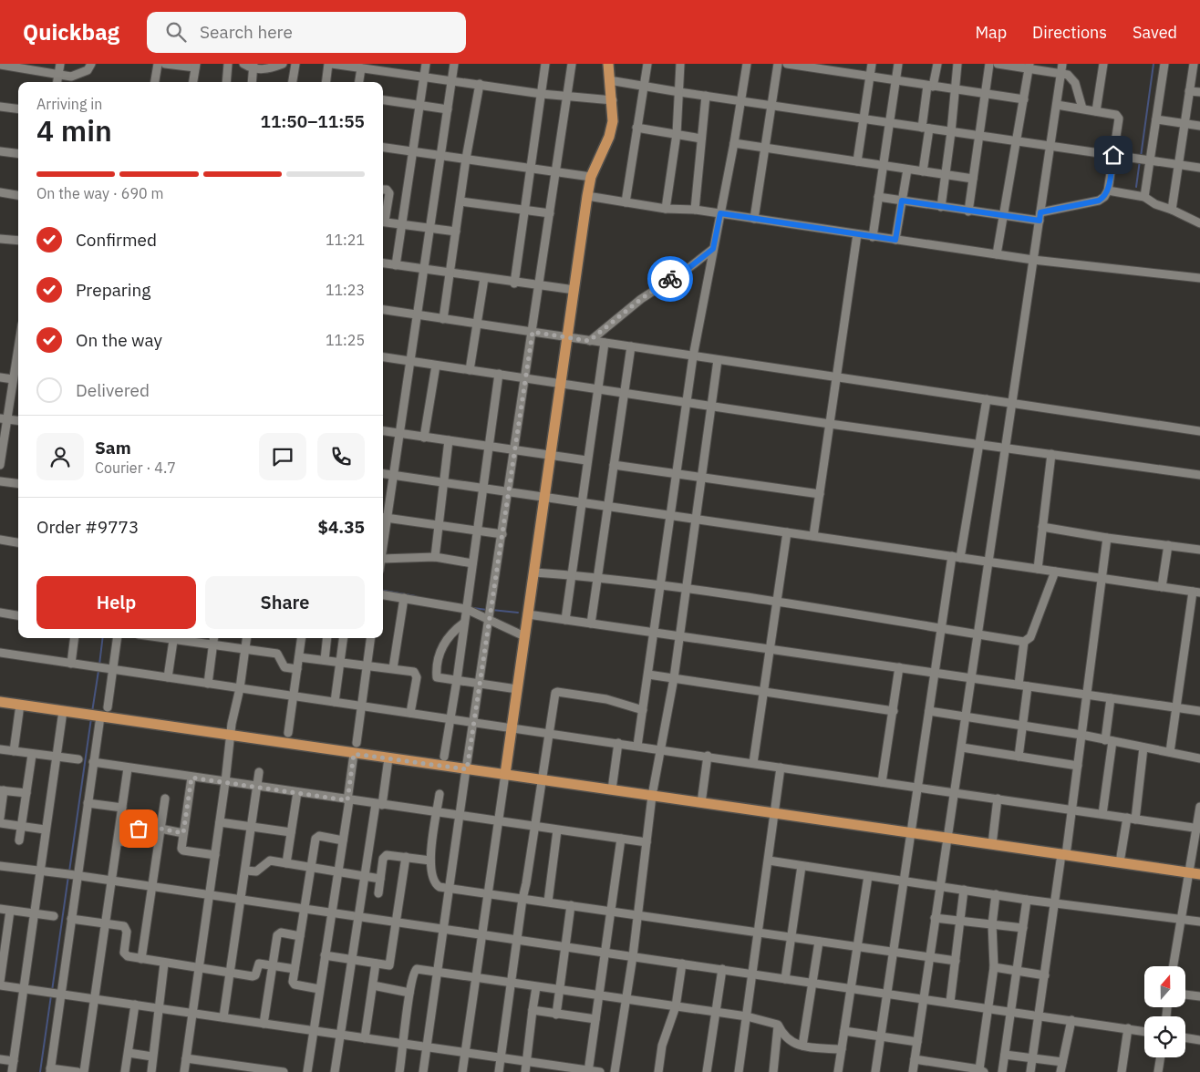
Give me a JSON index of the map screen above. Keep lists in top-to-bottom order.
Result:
{
  "north": "top",
  "page": {
    "header": "Quickbag",
    "search": "Search here",
    "nav": ["Map", "Directions", "Saved"],
    "heading": ["4 min", "Arriving in", "11:50–11:55"],
    "panel": [
      "Sam",
      "Courier · 4.7",
      "Order #9773",
      "$4.35"
    ],
    "bar": "On the way · 690 m",
    "list": [
      ["Confirmed", "11:21"],
      ["Preparing", "11:23"],
      ["On the way", "11:25"],
      "Delivered"
    ],
    "buttons": ["Help", "Share"]
  }
}
